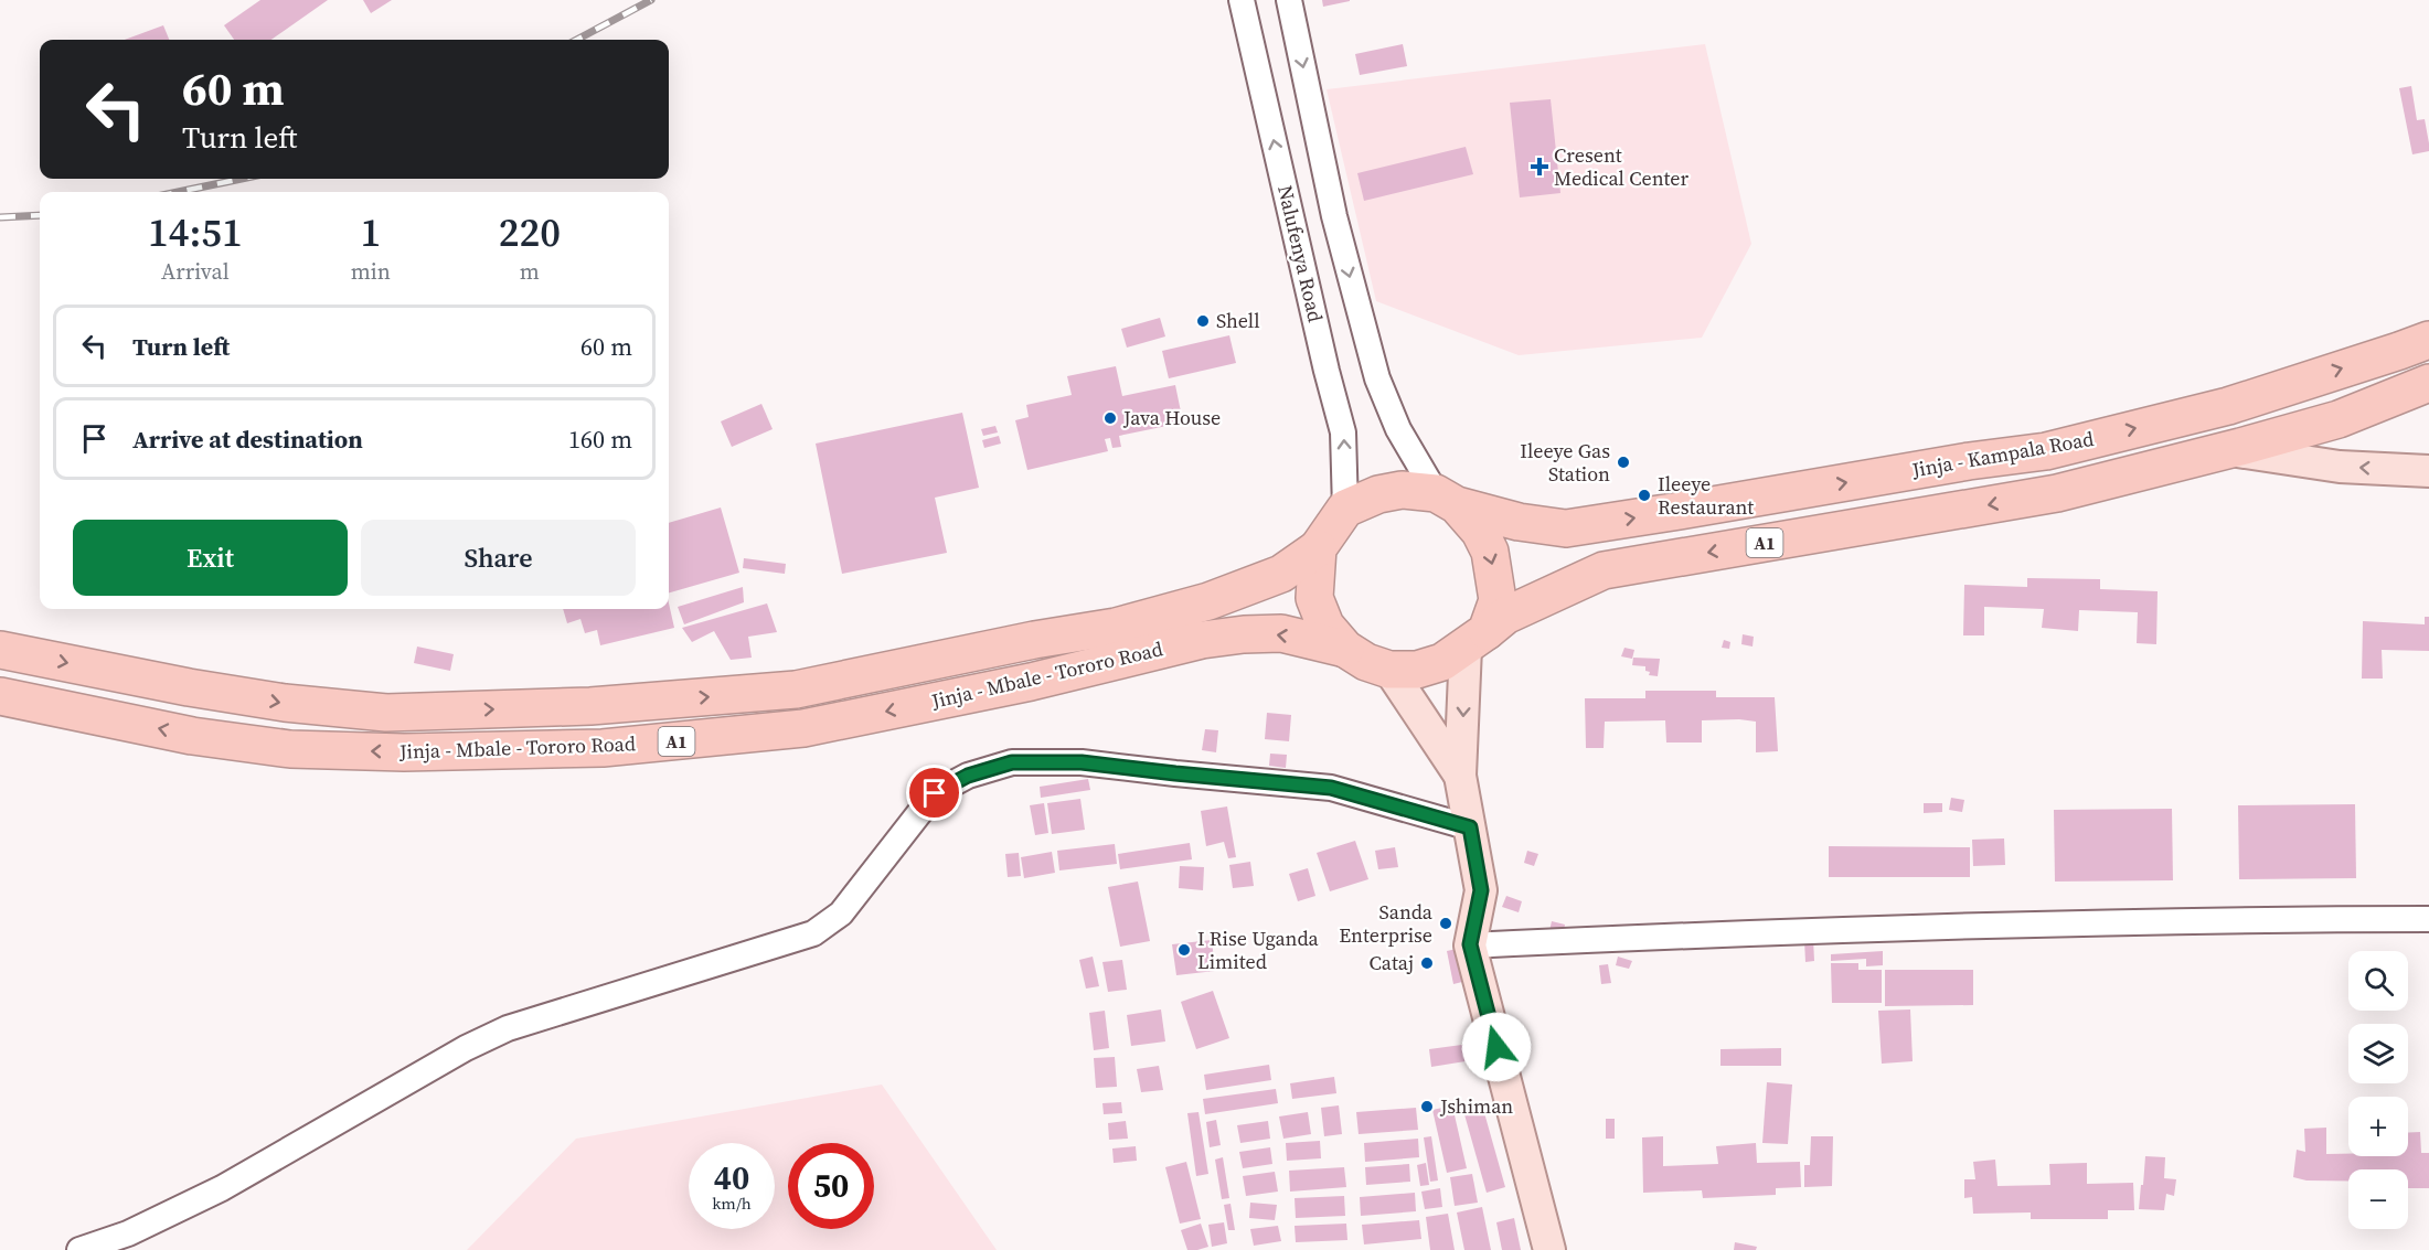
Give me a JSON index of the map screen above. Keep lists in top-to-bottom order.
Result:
{
  "streets": {
    "highway": ["Jinja - Kampala Road", "A1", "Jinja - Mbale - Tororo Road"],
    "street": ["Nalufenya Road"]
  },
  "crossings": [
    ["Nalufenya Road", "Jinja - Kampala Road"],
    ["Nalufenya Road", "A1"],
    ["Nalufenya Road", "Jinja - Mbale - Tororo Road"],
    ["Jinja - Kampala Road", "A1"],
    ["Jinja - Kampala Road", "Jinja - Mbale - Tororo Road"],
    ["A1", "Jinja - Mbale - Tororo Road"]
  ],
  "places": {
    "health": ["Cresent Medical Center"],
    "other": [
      "Shell",
      "Java House",
      "Ileeye Gas Station",
      "Ileeye Restaurant",
      "Sanda Enterprise",
      "I Rise Uganda Limited",
      "Cataj",
      "Jshiman"
    ]
  },
  "page": {
    "turn": ["60 m", "Turn left"],
    "eta": [
      "14:51",
      "Arrival",
      "1",
      "min",
      "220",
      "m"
    ],
    "list": [
      {
        "name": "Turn left",
        "value": "60 m"
      },
      {
        "name": "Arrive at destination",
        "value": "160 m"
      }
    ],
    "buttons": ["Exit", "Share"],
    "map_buttons": ["+", "−"],
    "speed": "40 km/h",
    "limit": "50"
  }
}
